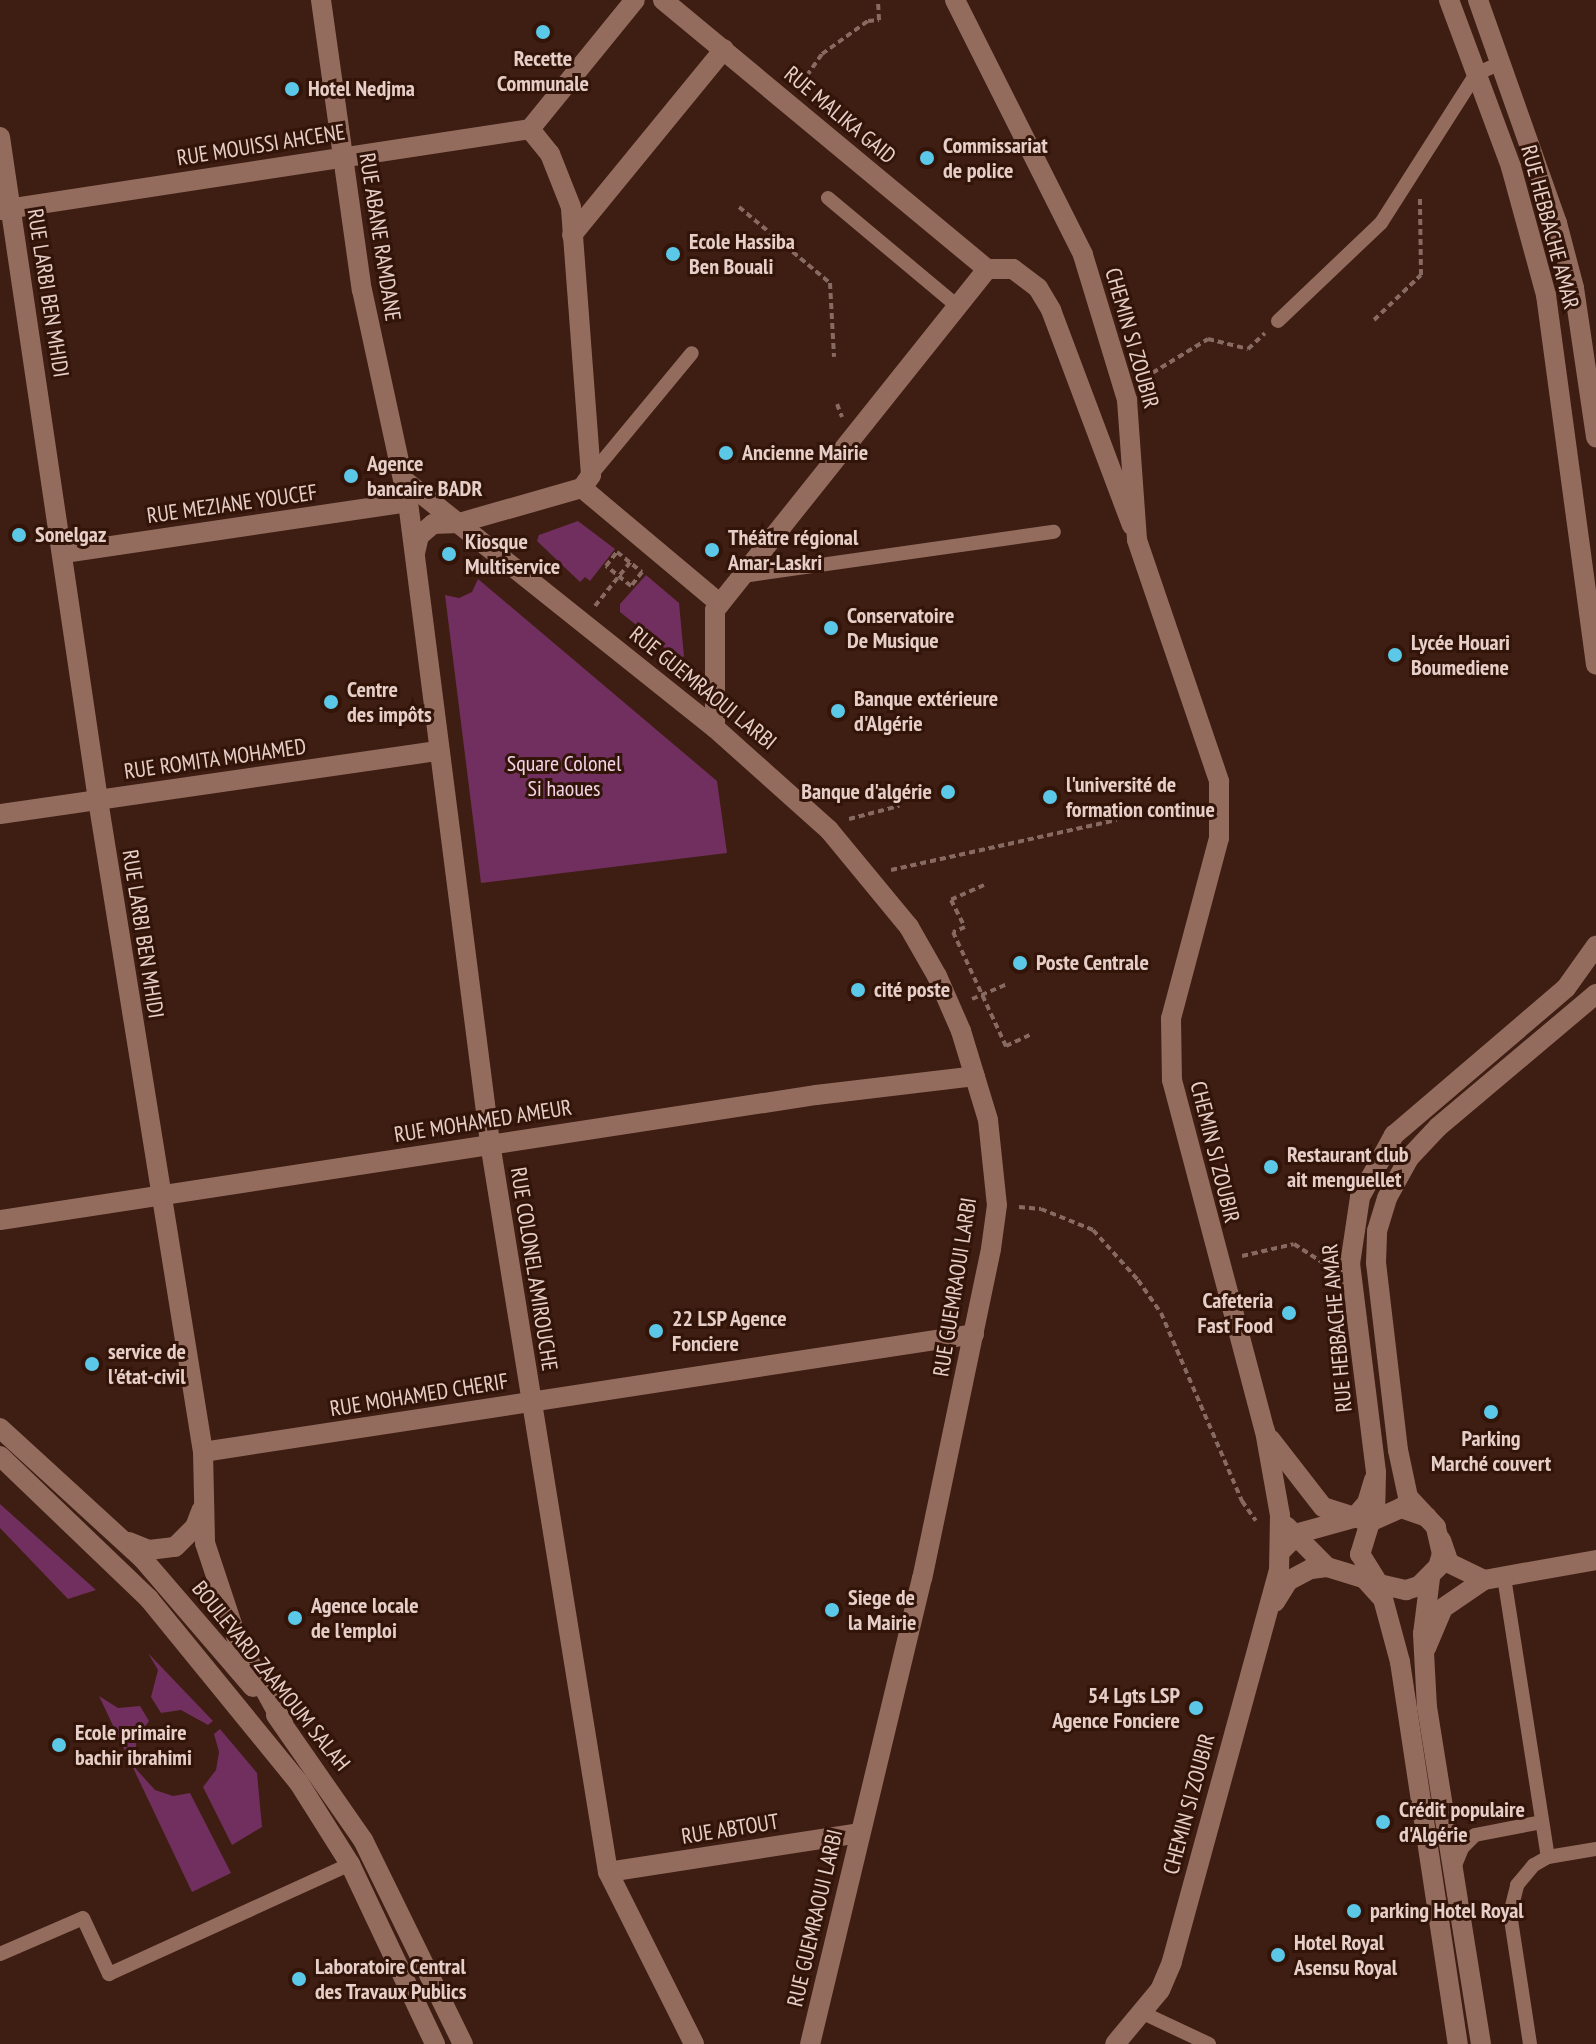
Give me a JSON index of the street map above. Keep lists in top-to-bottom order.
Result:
{
  "streets": {
    "street": [
      "RUE MALIKA GAID",
      "RUE MOUISSI AHCENE",
      "RUE HEBBACHE AMAR",
      "RUE ABANE RAMDANE",
      "RUE LARBI BEN MHIDI",
      "CHEMIN SI ZOUBIR",
      "RUE MEZIANE YOUCEF",
      "RUE GUEMRAOUI LARBI",
      "RUE ROMITA MOHAMED",
      "RUE MOHAMED AMEUR",
      "RUE COLONEL AMIROUCHE",
      "RUE MOHAMED CHERIF",
      "BOULEVARD ZAAMOUM SALAH",
      "RUE ABTOUT"
    ]
  },
  "crossings": [
    ["RUE MALIKA GAID", "CHEMIN SI ZOUBIR"],
    ["RUE MOUISSI AHCENE", "RUE ABANE RAMDANE"],
    ["RUE MOUISSI AHCENE", "RUE LARBI BEN MHIDI"],
    ["RUE ABANE RAMDANE", "RUE GUEMRAOUI LARBI"],
    ["RUE ABANE RAMDANE", "RUE COLONEL AMIROUCHE"],
    ["RUE LARBI BEN MHIDI", "RUE MEZIANE YOUCEF"],
    ["RUE LARBI BEN MHIDI", "RUE ROMITA MOHAMED"],
    ["RUE LARBI BEN MHIDI", "RUE MOHAMED AMEUR"],
    ["RUE LARBI BEN MHIDI", "RUE MOHAMED CHERIF"],
    ["RUE LARBI BEN MHIDI", "BOULEVARD ZAAMOUM SALAH"],
    ["RUE MEZIANE YOUCEF", "RUE COLONEL AMIROUCHE"],
    ["RUE GUEMRAOUI LARBI", "RUE MOHAMED AMEUR"],
    ["RUE GUEMRAOUI LARBI", "RUE COLONEL AMIROUCHE"],
    ["RUE GUEMRAOUI LARBI", "RUE MOHAMED CHERIF"],
    ["RUE GUEMRAOUI LARBI", "RUE ABTOUT"],
    ["RUE ROMITA MOHAMED", "RUE COLONEL AMIROUCHE"],
    ["RUE MOHAMED AMEUR", "RUE COLONEL AMIROUCHE"],
    ["RUE COLONEL AMIROUCHE", "RUE MOHAMED CHERIF"],
    ["RUE COLONEL AMIROUCHE", "RUE ABTOUT"]
  ],
  "parks": ["Square Colonel Si haoues"],
  "places": [
    "Recette Communale",
    "Hotel Nedjma",
    "Commissariat de police",
    "Ecole Hassiba Ben Bouali",
    "Ancienne Mairie",
    "Agence bancaire BADR",
    "Sonelgaz",
    "Théâtre régional Amar-Laskri",
    "Kiosque Multiservice",
    "Conservatoire De Musique",
    "Lycée Houari Boumediene",
    "Centre des impôts",
    "Banque extérieure d'Algérie",
    "Banque d'algérie",
    "l'université de formation continue",
    "Poste Centrale",
    "cité poste",
    "Restaurant club ait menguellet",
    "Cafeteria Fast Food",
    "22 LSP Agence Fonciere",
    "service de l'état-civil",
    "Parking Marché couvert",
    "Siege de la Mairie",
    "Agence locale de l'emploi",
    "54 Lgts LSP Agence Fonciere",
    "Ecole primaire bachir ibrahimi",
    "Crédit populaire d'Algérie",
    "parking Hotel Royal",
    "Hotel Royal Asensu Royal",
    "Laboratoire Central des Travaux Publics"
  ]
}
